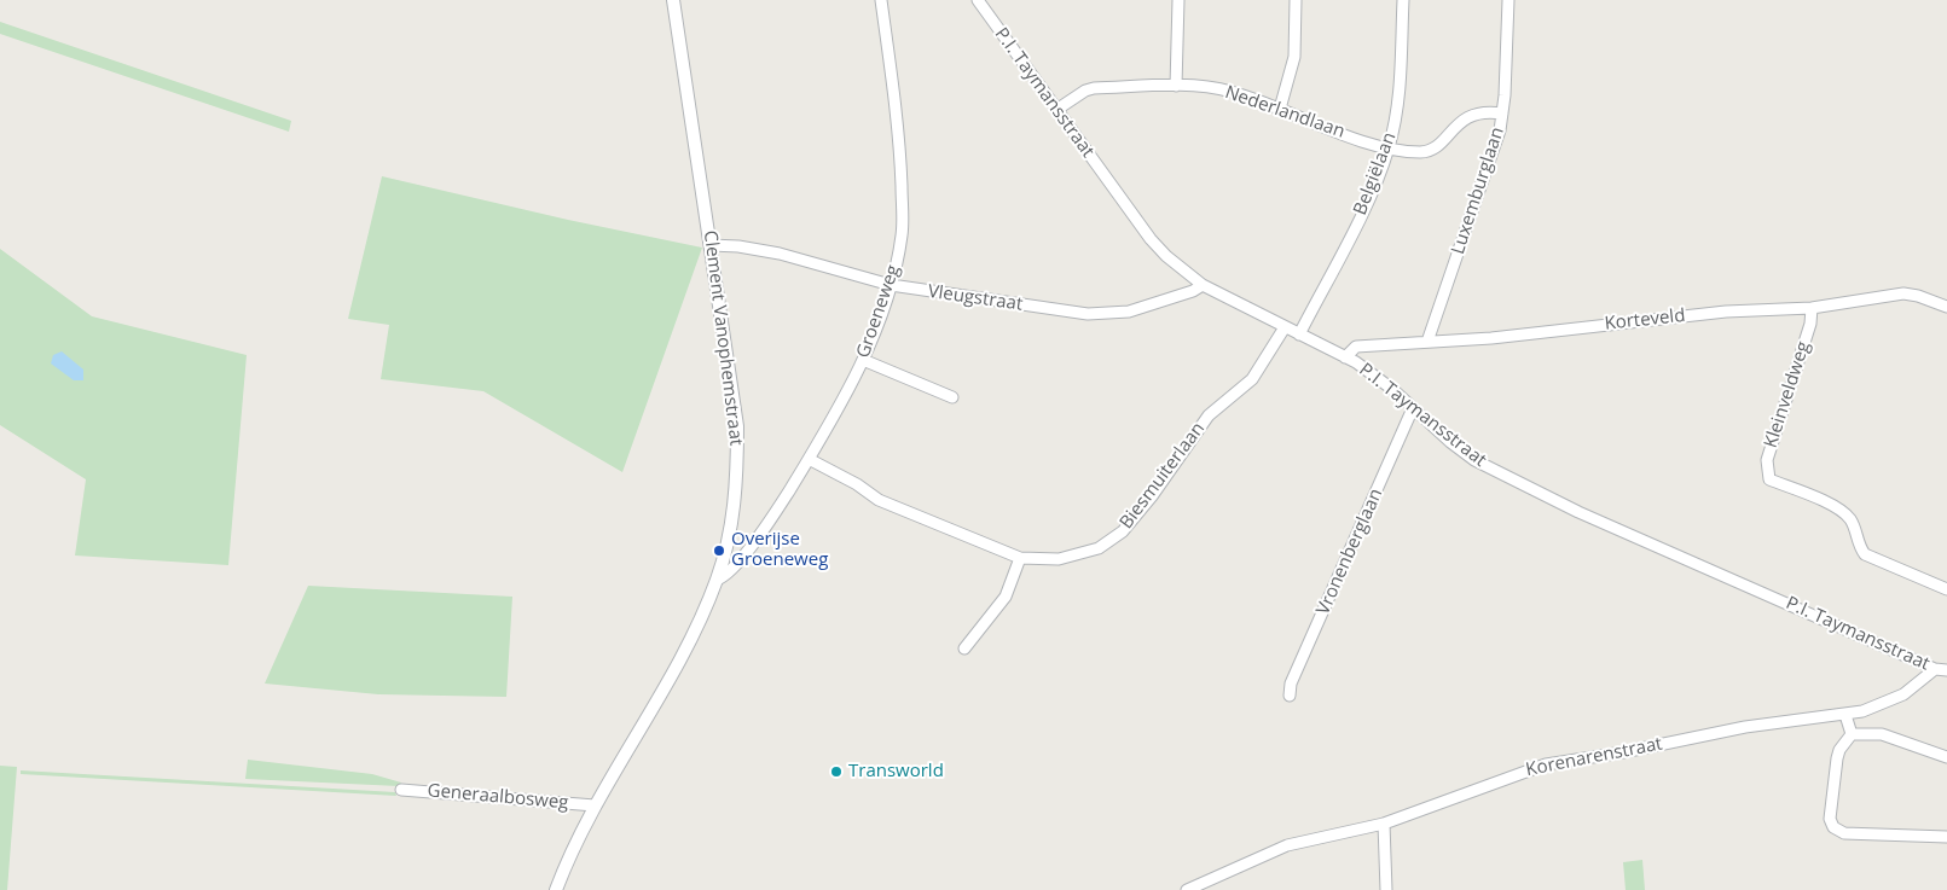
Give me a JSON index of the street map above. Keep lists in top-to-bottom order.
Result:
{
  "streets": {
    "street": [
      "P.I. Taymansstraat",
      "Nederlandlaan",
      "Belgiëlaan",
      "Luxemburglaan",
      "Vleugstraat",
      "Groeneweg",
      "Korteveld",
      "Clement Vanophemstraat",
      "Kleinveldweg",
      "Biesmuiterlaan",
      "Vronenberglaan",
      "Korenarenstraat",
      "Generaalbosweg"
    ]
  },
  "crossings": [
    ["P.I. Taymansstraat", "Nederlandlaan"],
    ["P.I. Taymansstraat", "Belgiëlaan"],
    ["P.I. Taymansstraat", "Vleugstraat"],
    ["P.I. Taymansstraat", "Korteveld"],
    ["P.I. Taymansstraat", "Biesmuiterlaan"],
    ["P.I. Taymansstraat", "Vronenberglaan"],
    ["P.I. Taymansstraat", "Korenarenstraat"],
    ["Nederlandlaan", "Belgiëlaan"],
    ["Nederlandlaan", "Luxemburglaan"],
    ["Luxemburglaan", "Korteveld"],
    ["Vleugstraat", "Groeneweg"],
    ["Vleugstraat", "Clement Vanophemstraat"],
    ["Groeneweg", "Clement Vanophemstraat"],
    ["Groeneweg", "Biesmuiterlaan"],
    ["Korteveld", "Kleinveldweg"],
    ["Clement Vanophemstraat", "Generaalbosweg"]
  ],
  "places": ["Overijse Groeneweg", "Transworld"]
}
